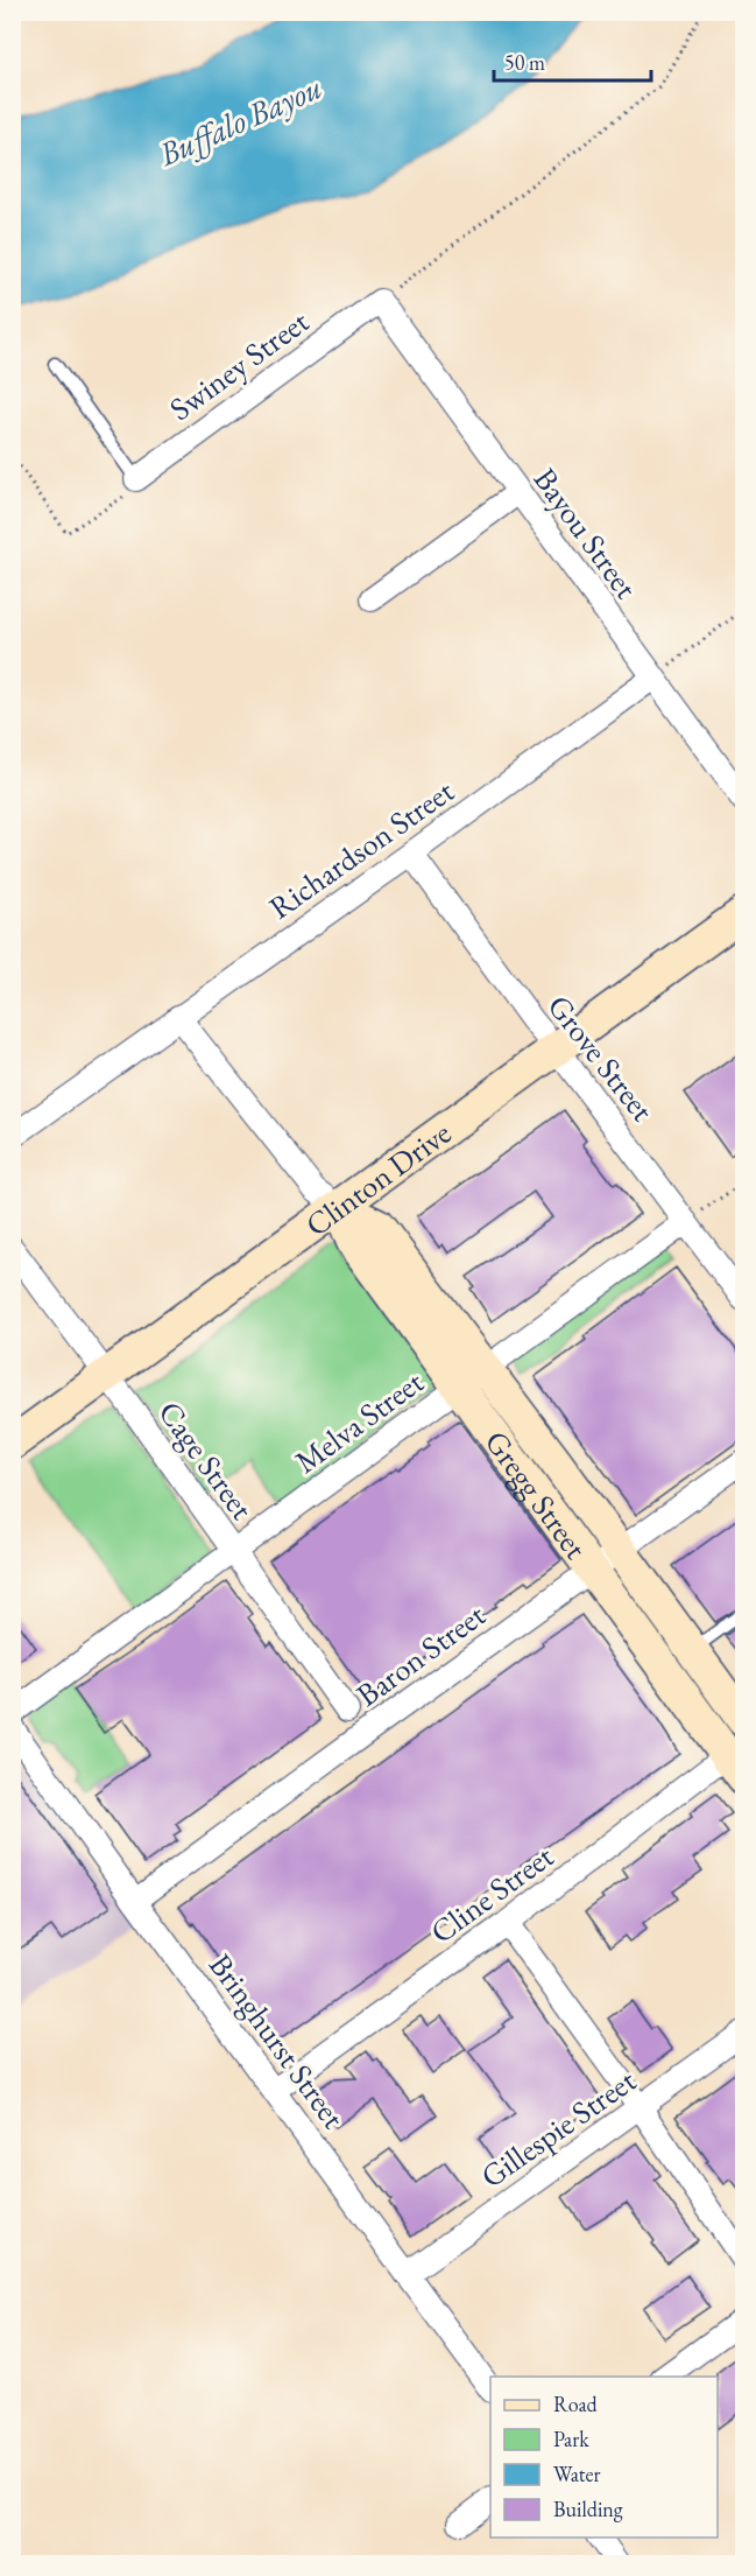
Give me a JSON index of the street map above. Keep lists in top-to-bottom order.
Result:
{
  "streets": {
    "street": [
      "Swiney Street",
      "Bayou Street",
      "Richardson Street",
      "Grove Street",
      "Clinton Drive",
      "Melva Street",
      "Cage Street",
      "Gregg Street",
      "Baron Street",
      "Cline Street",
      "Bringhurst Street",
      "Gillespie Street"
    ]
  },
  "crossings": [
    ["Swiney Street", "Bayou Street"],
    ["Bayou Street", "Richardson Street"],
    ["Richardson Street", "Grove Street"],
    ["Grove Street", "Clinton Drive"],
    ["Grove Street", "Melva Street"],
    ["Clinton Drive", "Cage Street"],
    ["Clinton Drive", "Gregg Street"],
    ["Melva Street", "Cage Street"],
    ["Melva Street", "Gregg Street"],
    ["Gregg Street", "Baron Street"],
    ["Gregg Street", "Cline Street"],
    ["Baron Street", "Bringhurst Street"],
    ["Cline Street", "Bringhurst Street"],
    ["Bringhurst Street", "Gillespie Street"]
  ],
  "water": ["Buffalo Bayou"],
  "legend": [
    "Road",
    "Park",
    "Water",
    "Building"
  ],
  "scale_bar": "50 m"
}
